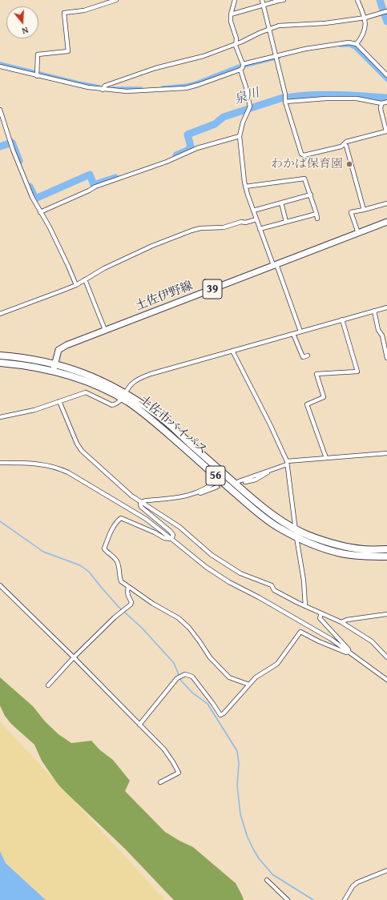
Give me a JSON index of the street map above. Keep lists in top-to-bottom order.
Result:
{
  "streets": {
    "highway": ["土佐市バイパス", "56"],
    "main road": ["39", "土佐伊野線"]
  },
  "crossings": [
    ["土佐伊野線", "土佐市バイパス"]
  ],
  "water": ["泉川"],
  "places": ["わかば保育園"],
  "north": "bottom"
}
